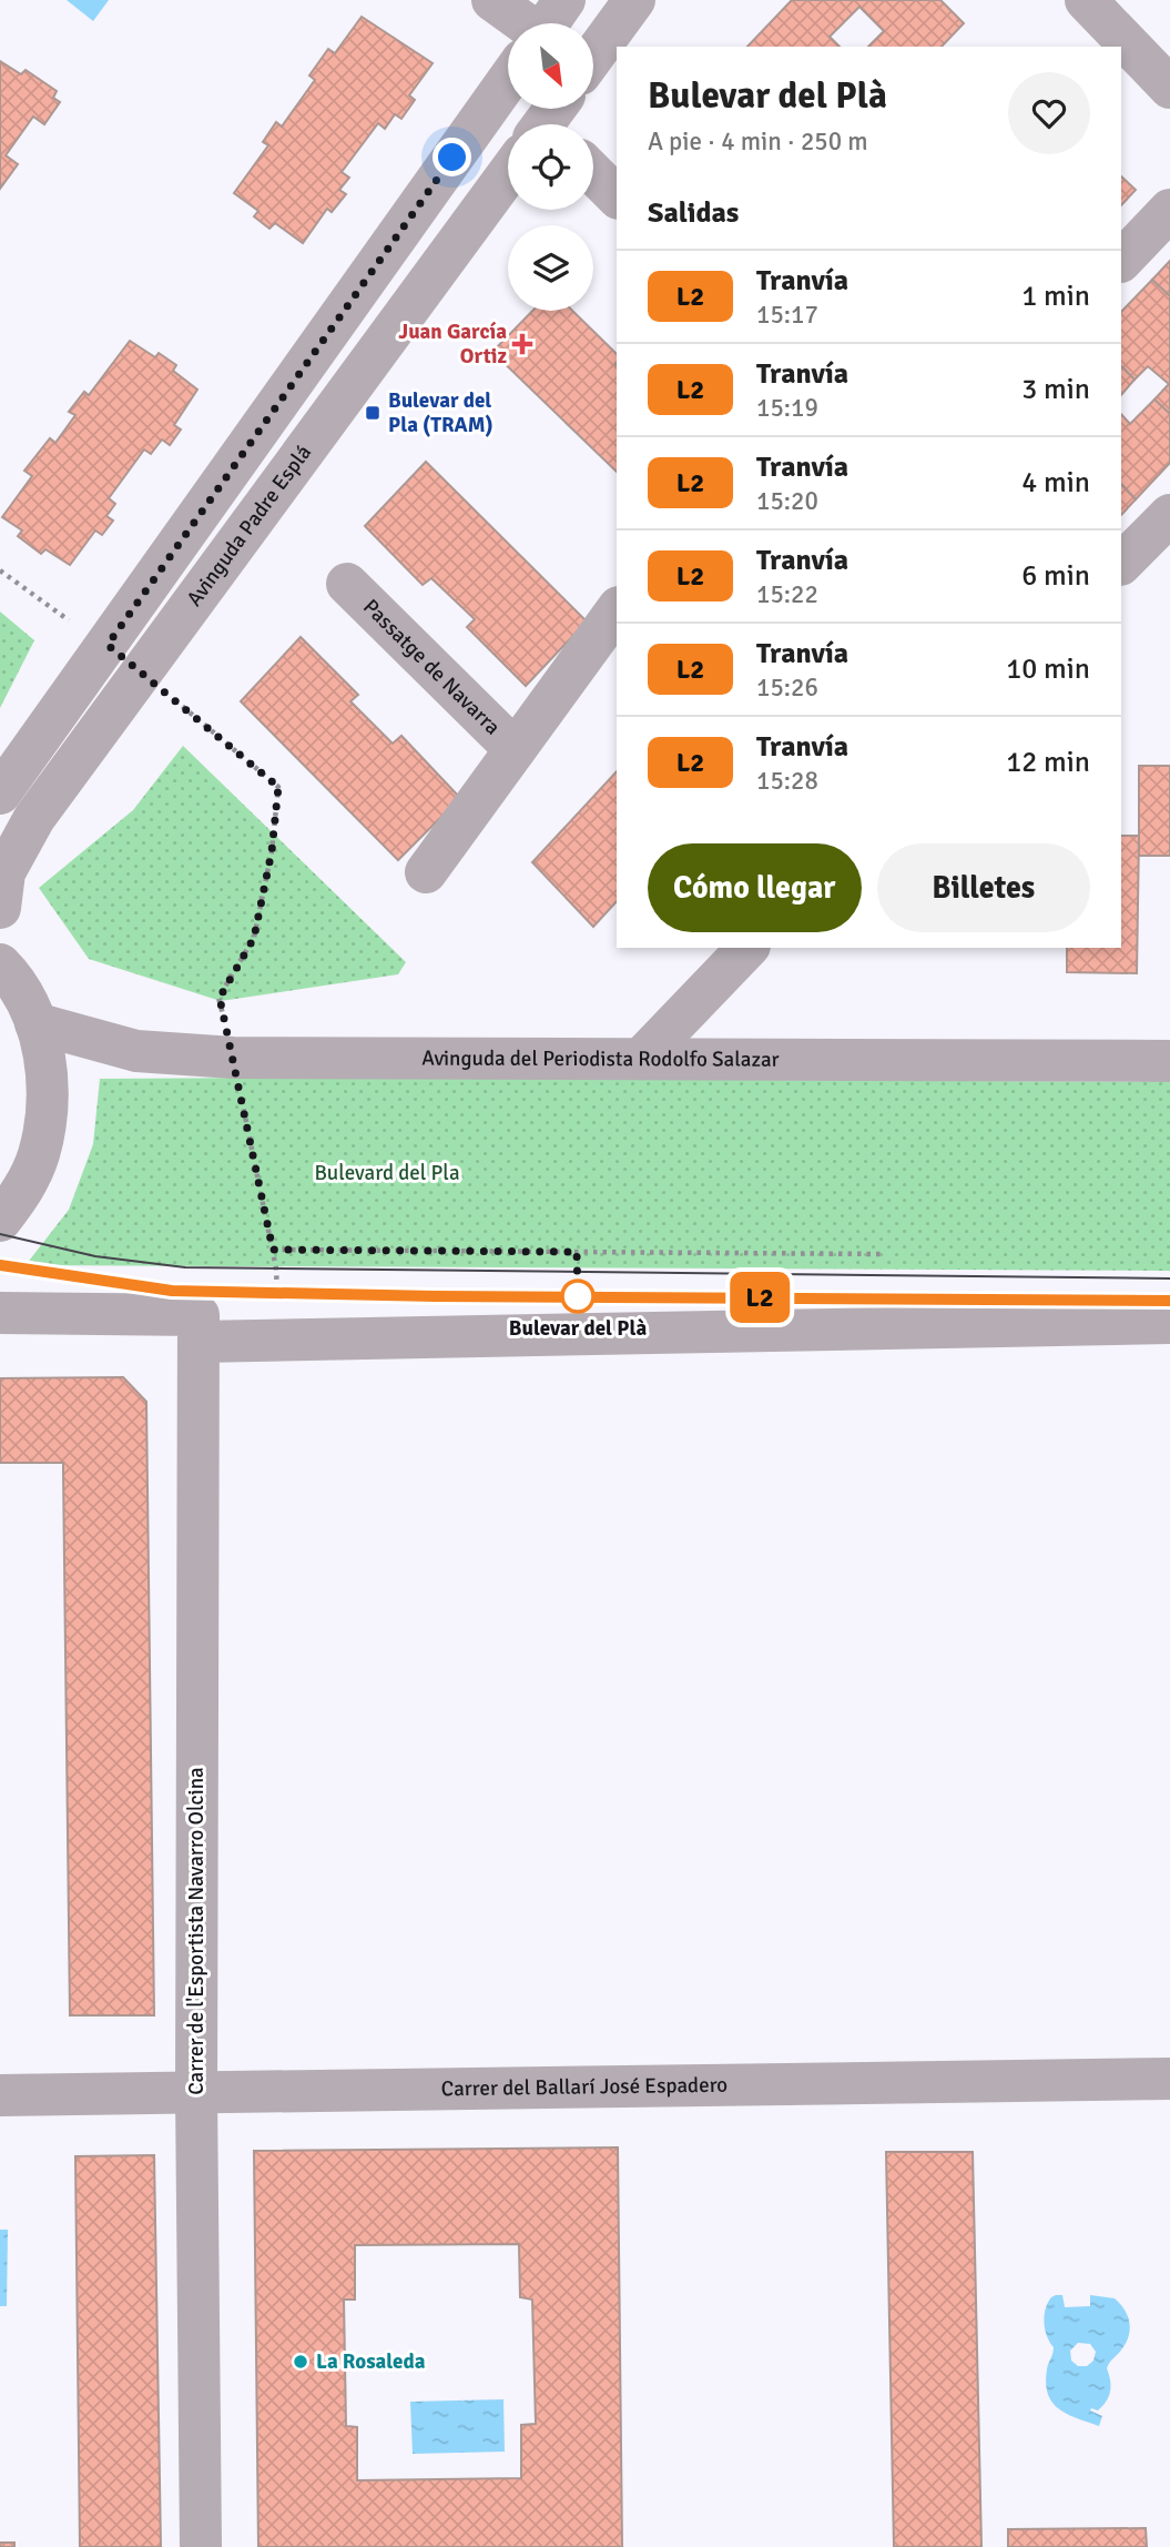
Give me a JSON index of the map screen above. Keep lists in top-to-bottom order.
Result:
{
  "streets": {
    "street": [
      "Avinguda Padre Esplá",
      "Passatge de Navarra",
      "Avinguda del Periodista Rodolfo Salazar",
      "Carrer de l'Esportista Navarro Olcina",
      "Carrer del Ballarí José Espadero"
    ]
  },
  "crossings": [
    ["Carrer de l'Esportista Navarro Olcina", "Carrer del Ballarí José Espadero"]
  ],
  "parks": ["Bulevard del Pla"],
  "places": {
    "health": ["Juan García Ortiz"],
    "transit": ["Bulevar del Pla (TRAM)"],
    "other": ["Bulevar del Plà", "La Rosaleda"]
  },
  "lines": ["tram line L2"],
  "north": "bottom right",
  "page": {
    "on_map": "L2",
    "heading": [
      ["Bulevar del Plà", "A pie · 4 min · 250 m"],
      "Salidas"
    ],
    "list": [
      {
        "mark": "L2",
        "name": "Tranvía",
        "note": "15:17",
        "value": "1 min"
      },
      {
        "mark": "L2",
        "name": "Tranvía",
        "note": "15:19",
        "value": "3 min"
      },
      {
        "mark": "L2",
        "name": "Tranvía",
        "note": "15:20",
        "value": "4 min"
      },
      {
        "mark": "L2",
        "name": "Tranvía",
        "note": "15:22",
        "value": "6 min"
      },
      {
        "mark": "L2",
        "name": "Tranvía",
        "note": "15:26",
        "value": "10 min"
      },
      {
        "mark": "L2",
        "name": "Tranvía",
        "note": "15:28",
        "value": "12 min"
      }
    ],
    "buttons": ["Cómo llegar", "Billetes"]
  }
}
